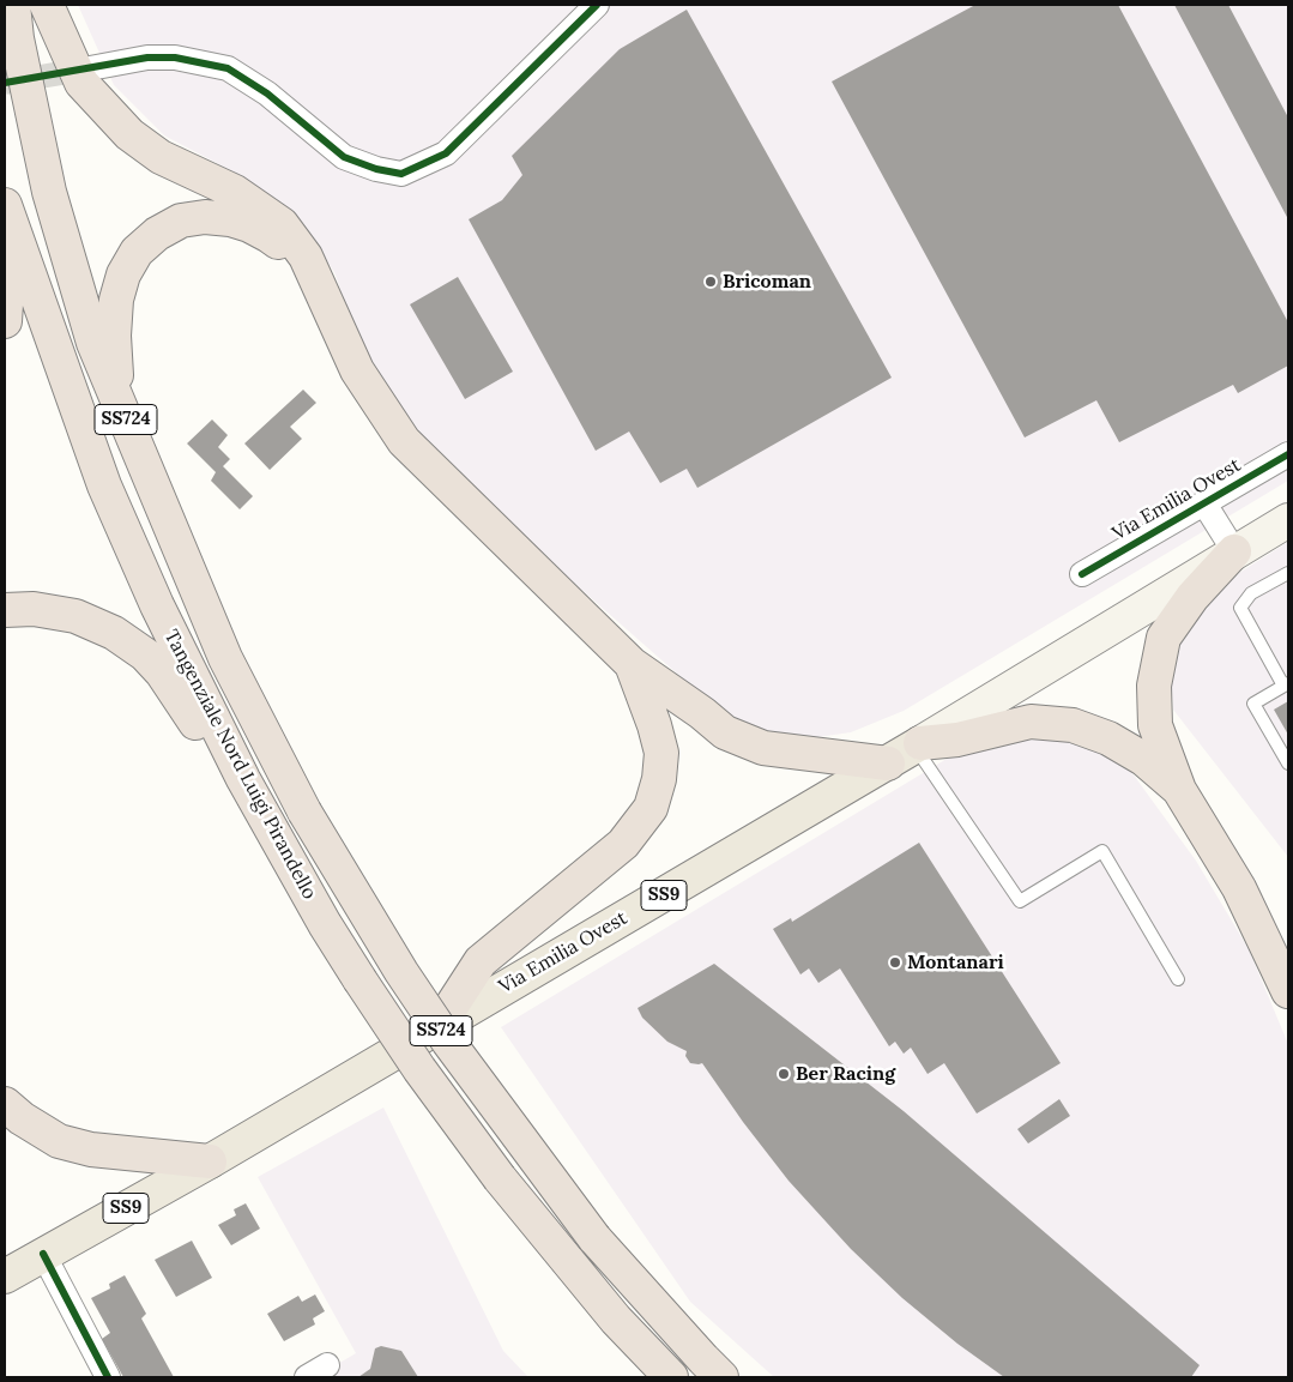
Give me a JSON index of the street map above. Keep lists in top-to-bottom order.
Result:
{
  "streets": {
    "highway": ["SS724", "Tangenziale Nord Luigi Pirandello"],
    "main road": ["Via Emilia Ovest", "SS9"]
  },
  "places": ["Bricoman", "Montanari", "Ber Racing"]
}
